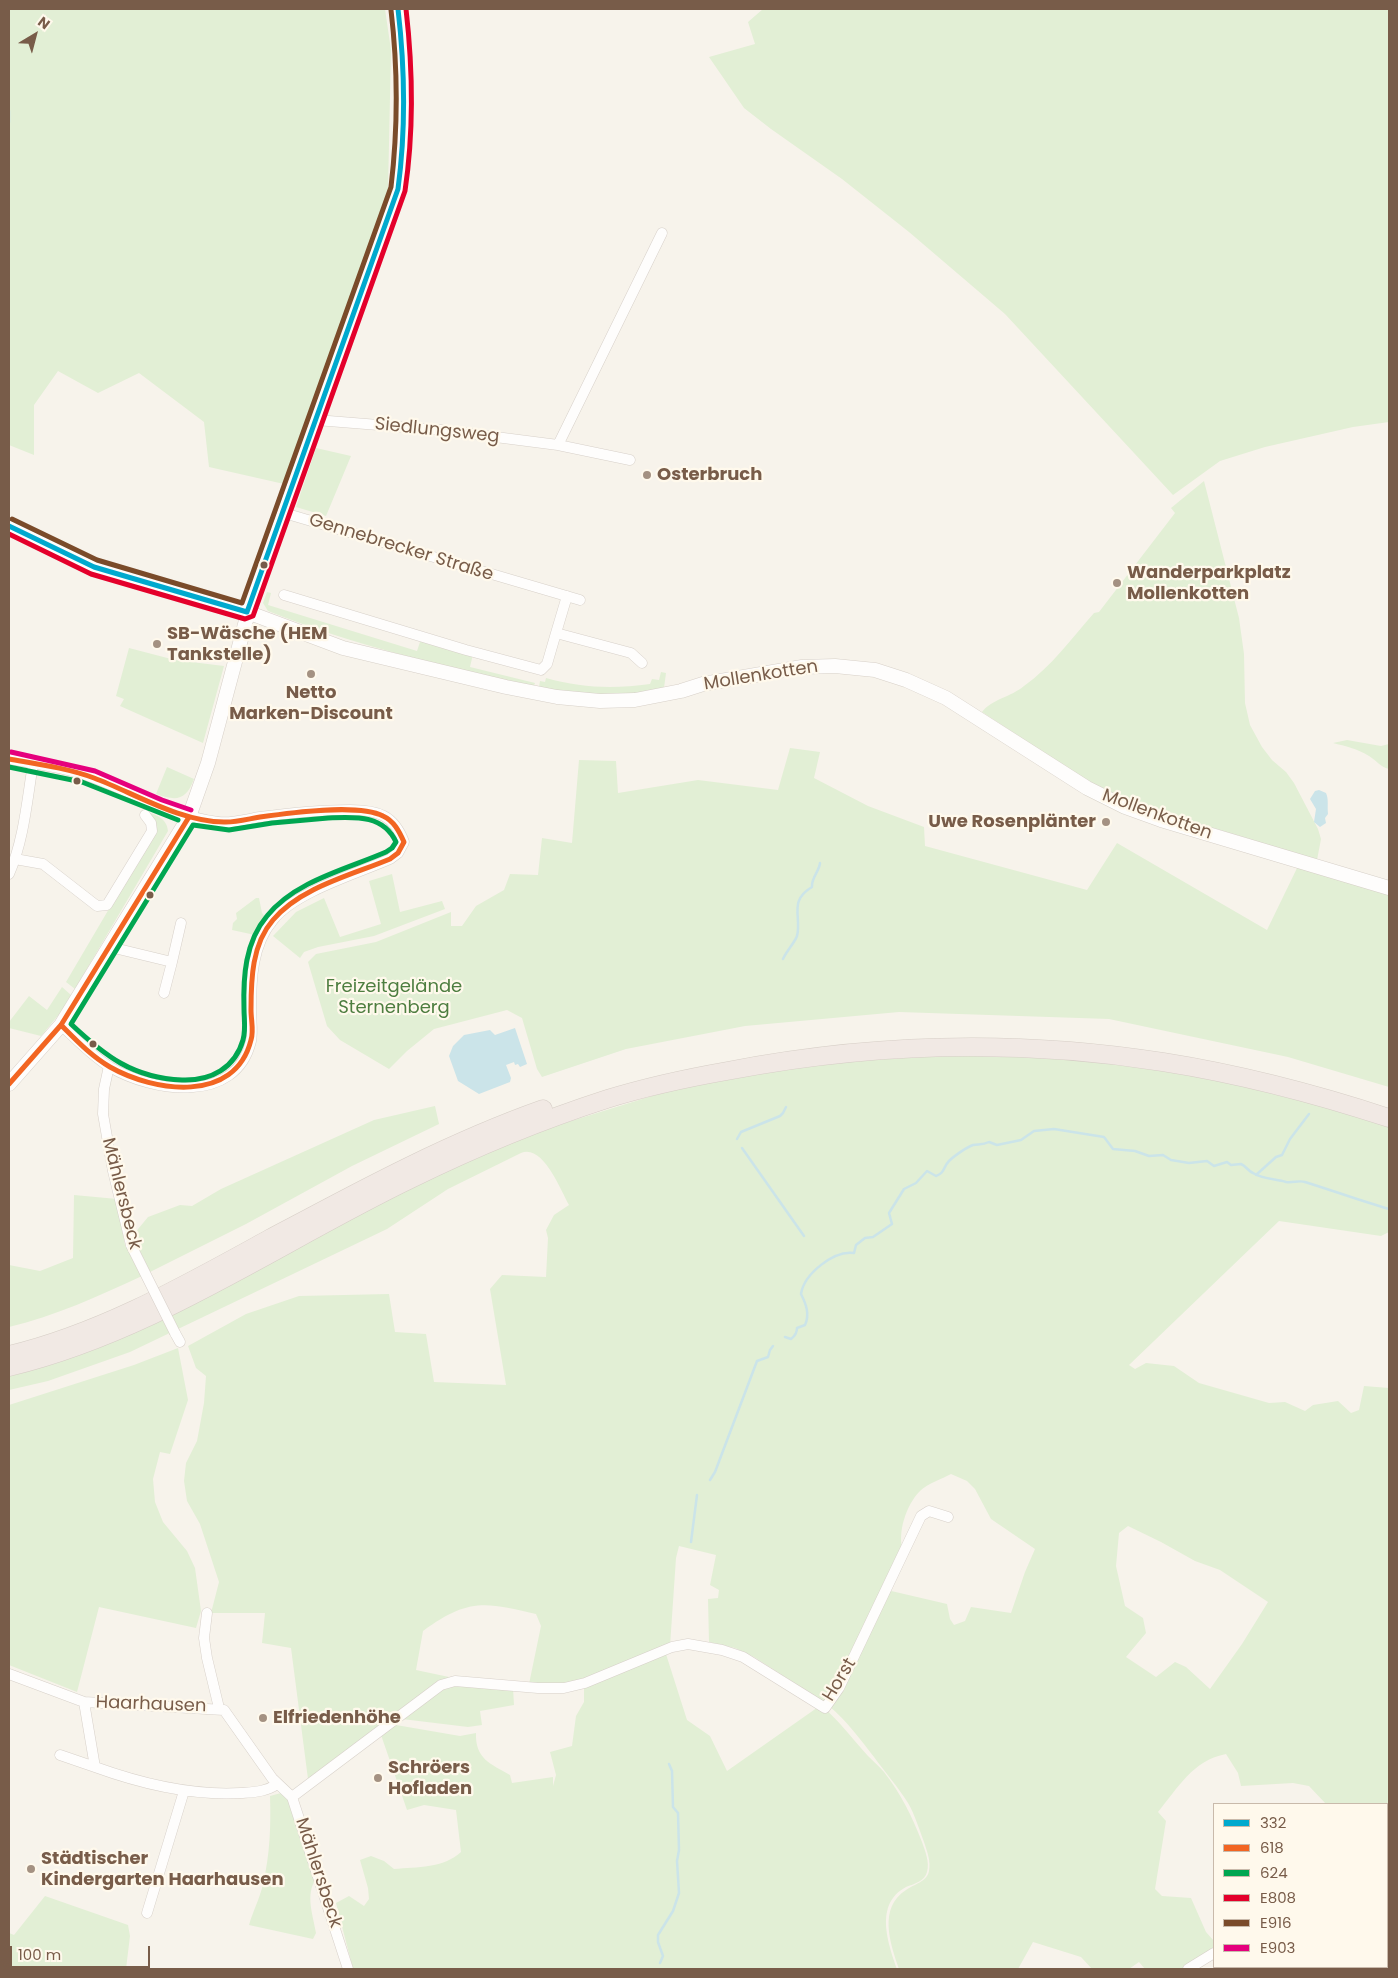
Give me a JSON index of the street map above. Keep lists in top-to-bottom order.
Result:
{
  "streets": {
    "main road": ["Mollenkotten"],
    "street": [
      "Siedlungsweg",
      "Gennebrecker Straße",
      "Mählersbeck",
      "Horst",
      "Haarhausen"
    ]
  },
  "crossings": [
    ["Mählersbeck", "Horst"],
    ["Mählersbeck", "Haarhausen"]
  ],
  "parks": ["Freizeitgelände Sternenberg"],
  "places": [
    "Osterbruch",
    "Wanderparkplatz Mollenkotten",
    "SB-Wäsche (HEM Tankstelle)",
    "Netto Marken-Discount",
    "Uwe Rosenplänter",
    "Elfriedenhöhe",
    "Schröers Hofladen",
    "Städtischer Kindergarten Haarhausen"
  ],
  "lines": [
    "transit line 332",
    "transit line E808",
    "transit line E916",
    "transit line E903",
    "transit line 618",
    "transit line 624"
  ],
  "legend": [
    "332",
    "618",
    "624",
    "E808",
    "E916",
    "E903"
  ],
  "scale_bar": "100 m",
  "north": "top right"
}
